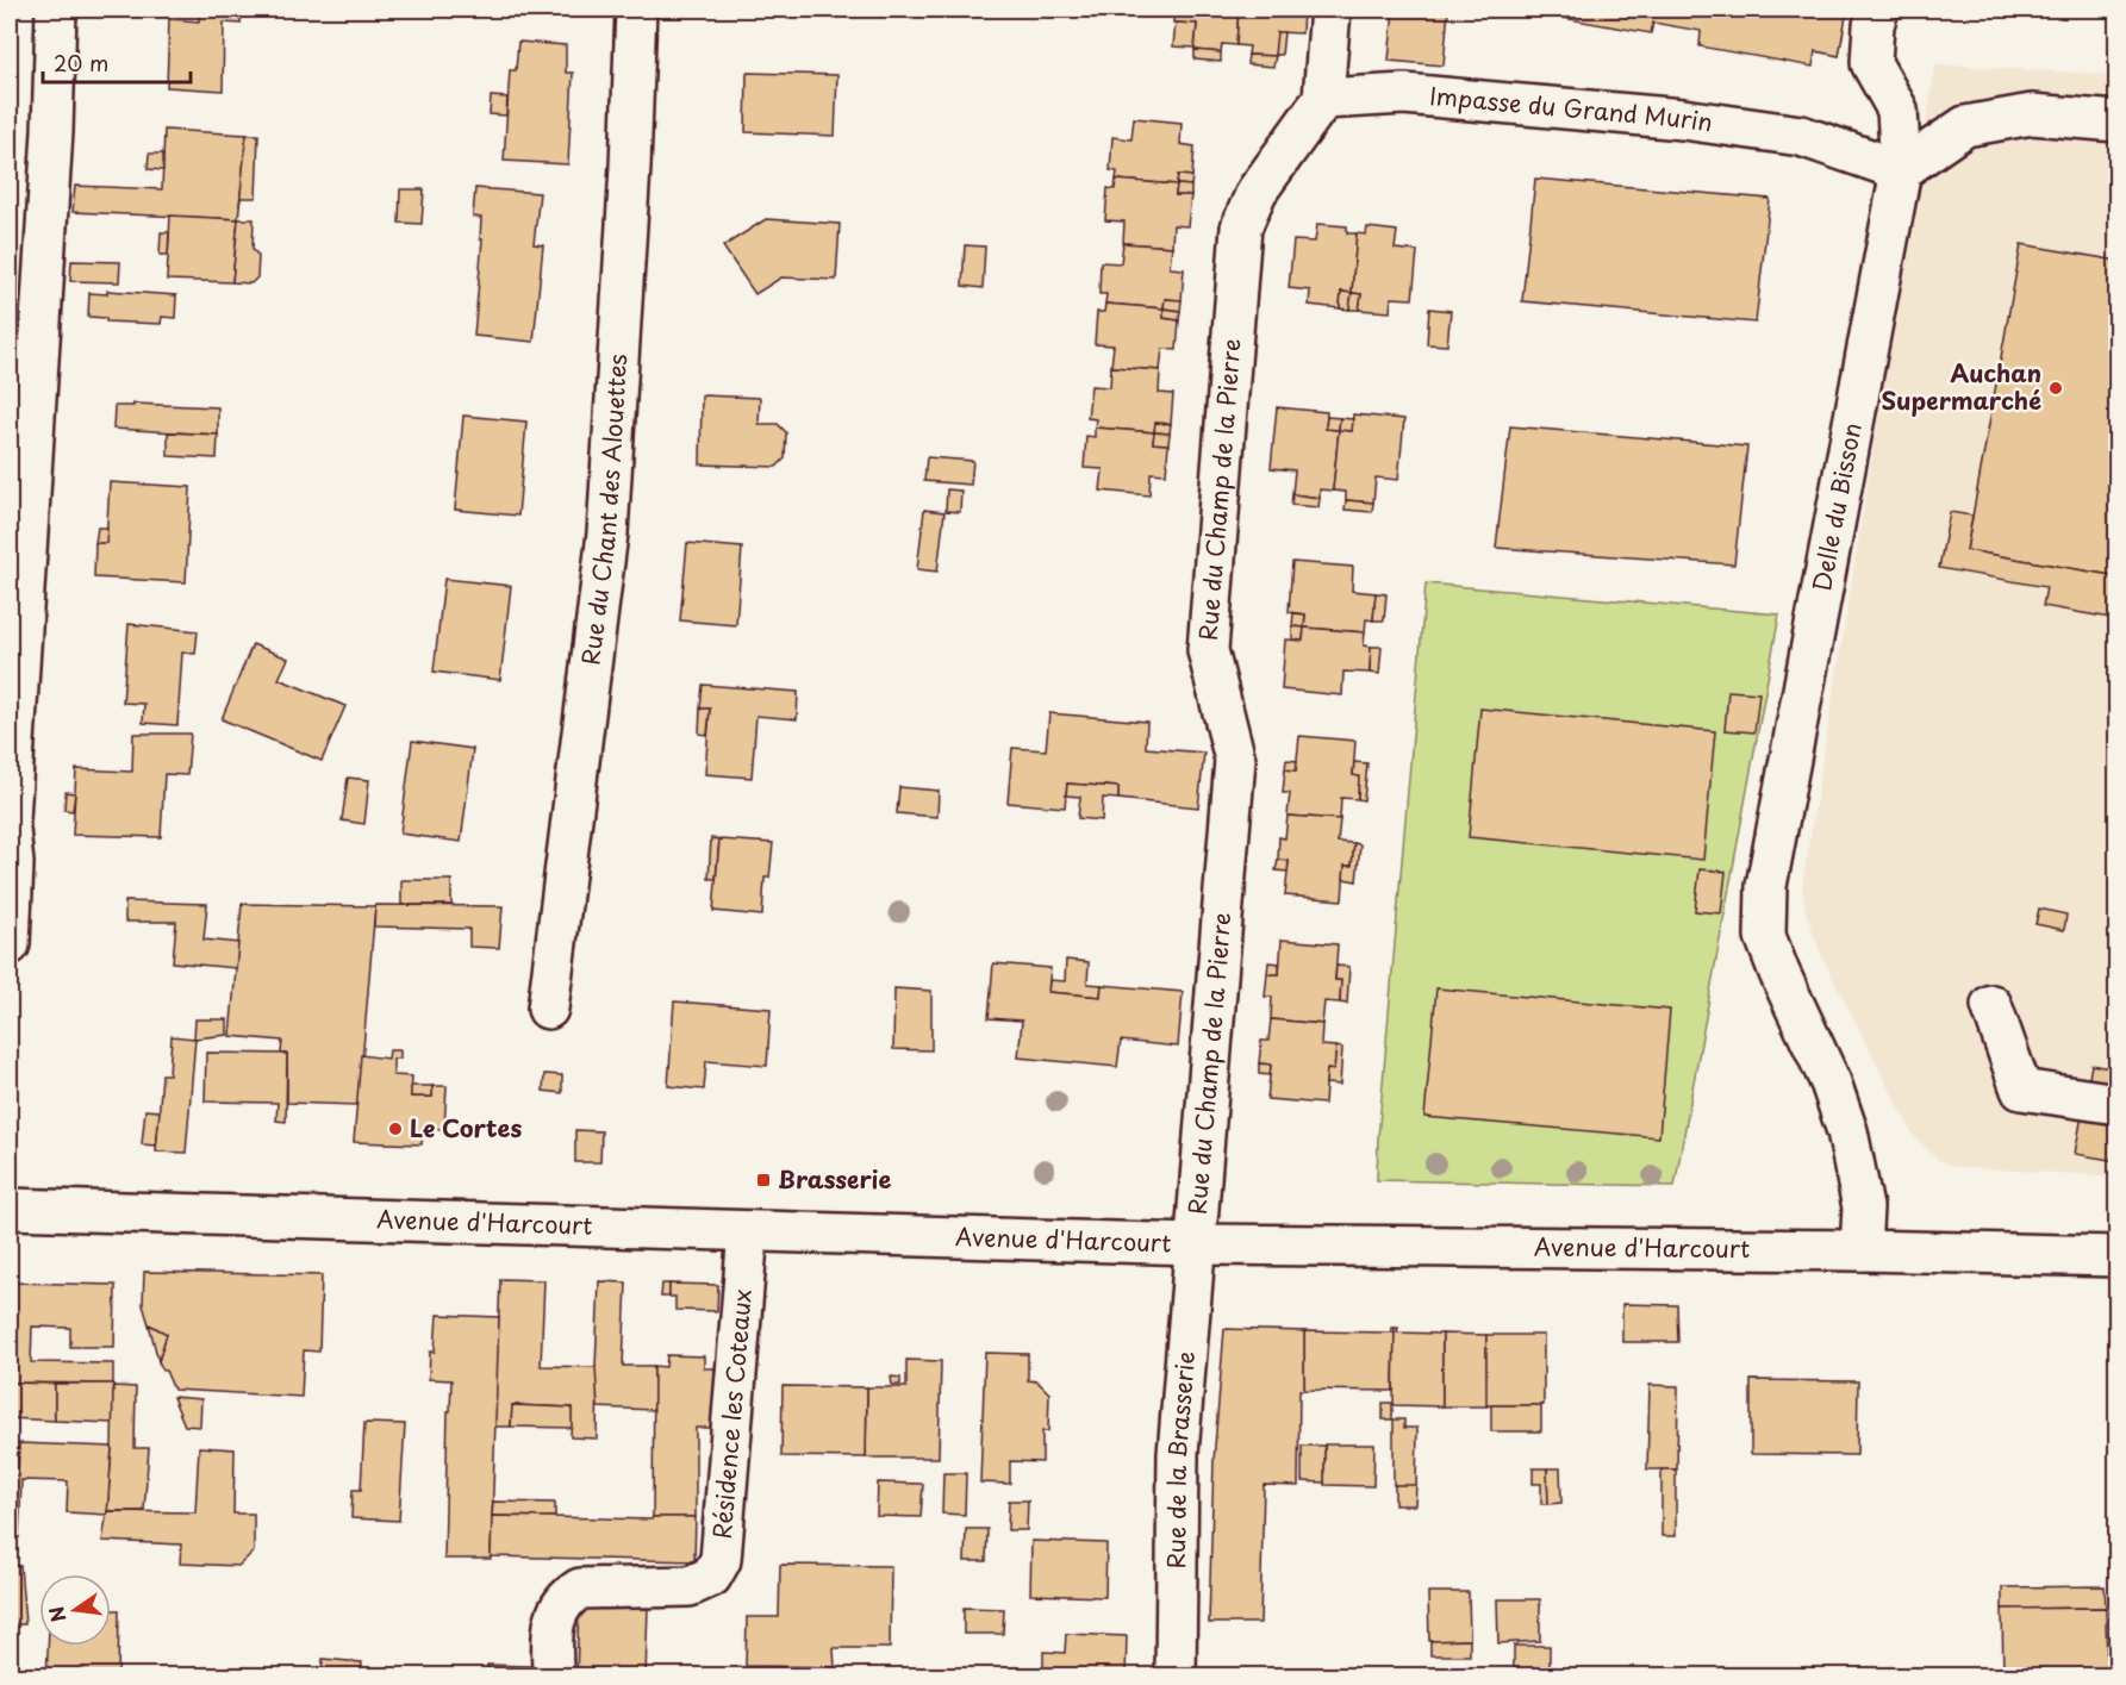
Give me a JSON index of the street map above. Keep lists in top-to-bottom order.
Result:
{
  "streets": {
    "street": [
      "Impasse du Grand Murin",
      "Rue du Champ de la Pierre",
      "Delle du Bisson",
      "Rue du Chant des Alouettes",
      "Avenue d'Harcourt",
      "Résidence les Coteaux",
      "Rue de la Brasserie"
    ]
  },
  "crossings": [
    ["Impasse du Grand Murin", "Rue du Champ de la Pierre"],
    ["Impasse du Grand Murin", "Delle du Bisson"],
    ["Rue du Champ de la Pierre", "Avenue d'Harcourt"],
    ["Rue du Champ de la Pierre", "Rue de la Brasserie"],
    ["Delle du Bisson", "Avenue d'Harcourt"],
    ["Avenue d'Harcourt", "Résidence les Coteaux"],
    ["Avenue d'Harcourt", "Rue de la Brasserie"]
  ],
  "places": {
    "other": ["Auchan Supermarché", "Le Cortes"],
    "transit": ["Brasserie"]
  },
  "scale_bar": "20 m",
  "north": "left"
}
